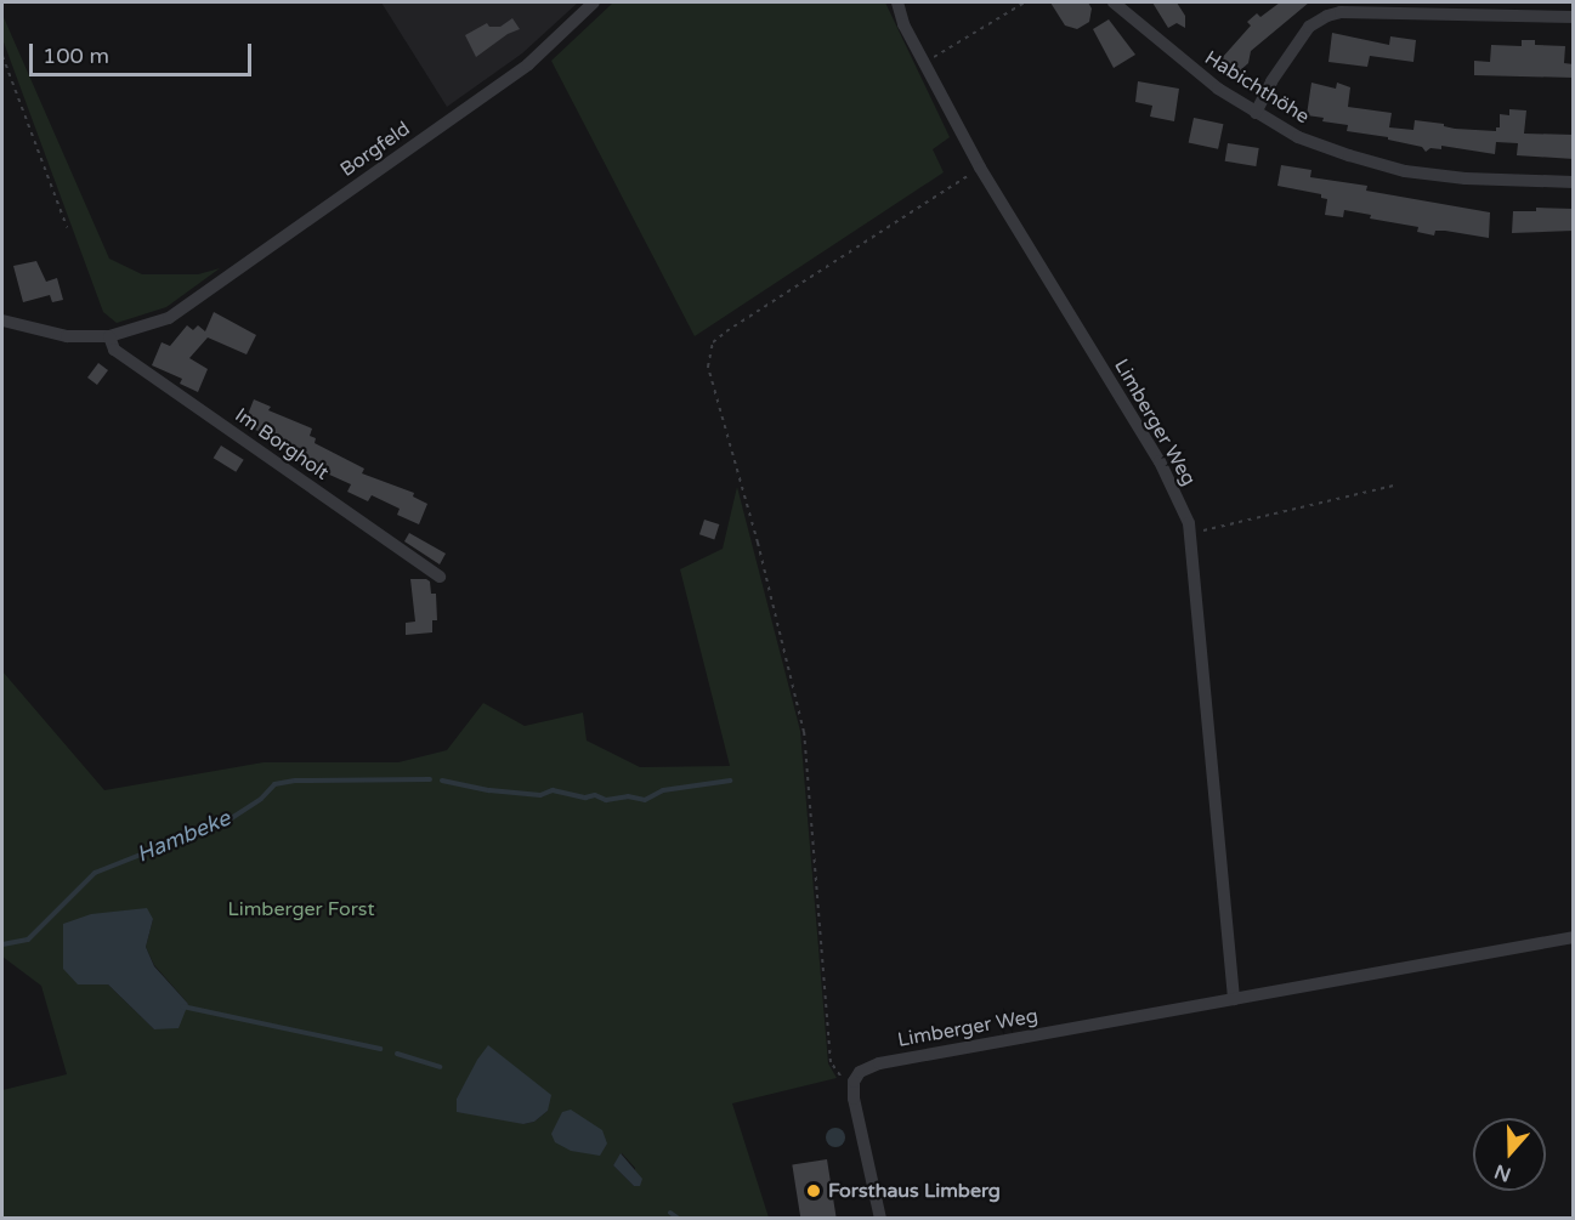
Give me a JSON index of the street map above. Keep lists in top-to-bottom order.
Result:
{
  "streets": {
    "street": [
      "Habichthöhe",
      "Borgfeld",
      "Limberger Weg",
      "Im Borgholt"
    ]
  },
  "crossings": [
    ["Borgfeld", "Im Borgholt"]
  ],
  "water": ["Hambeke"],
  "parks": ["Limberger Forst"],
  "places": ["Forsthaus Limberg"],
  "scale_bar": "100 m",
  "north": "bottom"
}
